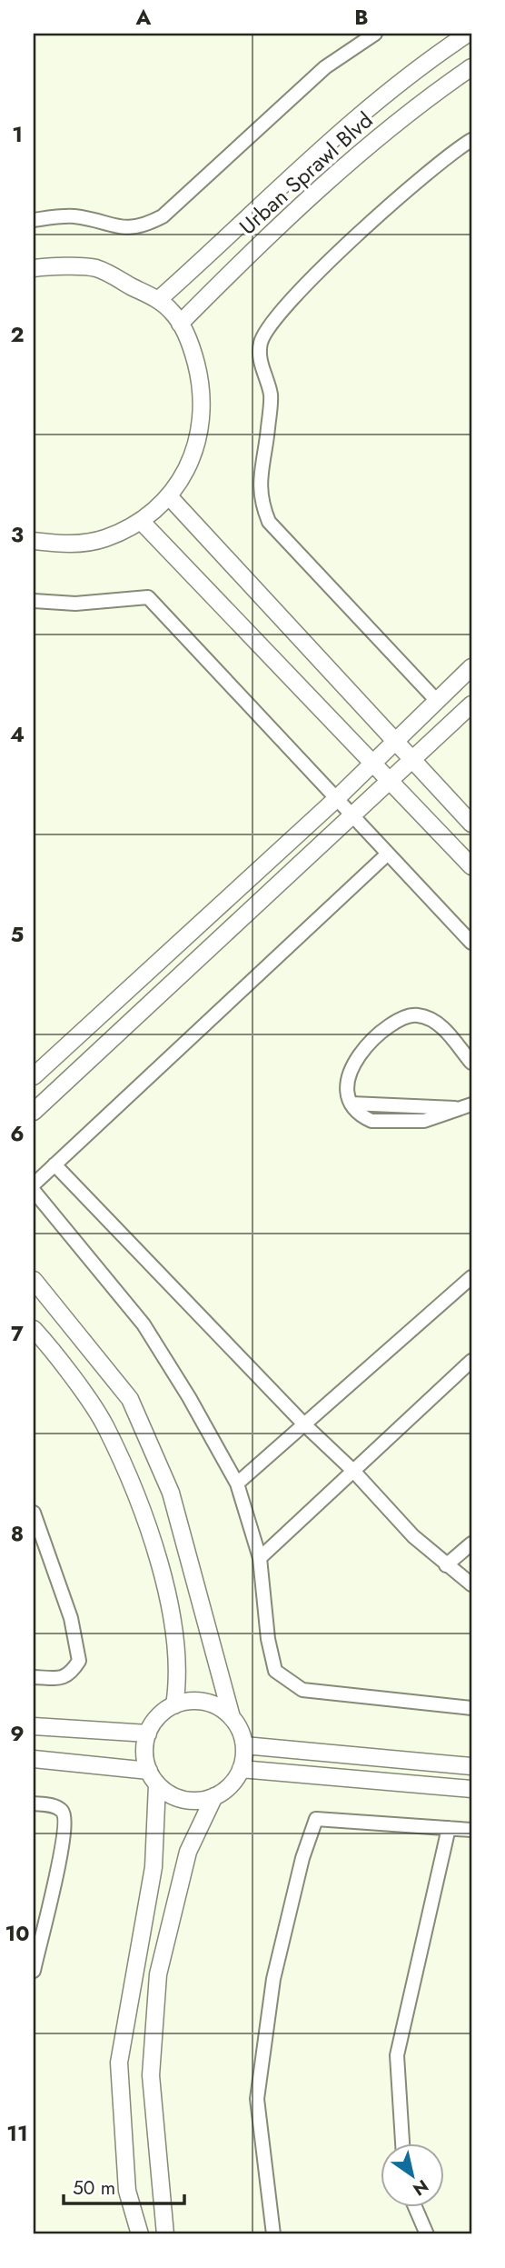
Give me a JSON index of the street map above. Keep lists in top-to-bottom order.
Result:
{
  "streets": {
    "street": ["Urban Sprawl Blvd"]
  },
  "scale_bar": "50 m",
  "north": "bottom right",
  "grid": {
    "columns": ["A", "B"],
    "rows": [
      "1",
      "2",
      "3",
      "4",
      "5",
      "6",
      "7",
      "8",
      "9",
      "10",
      "11"
    ]
  }
}
